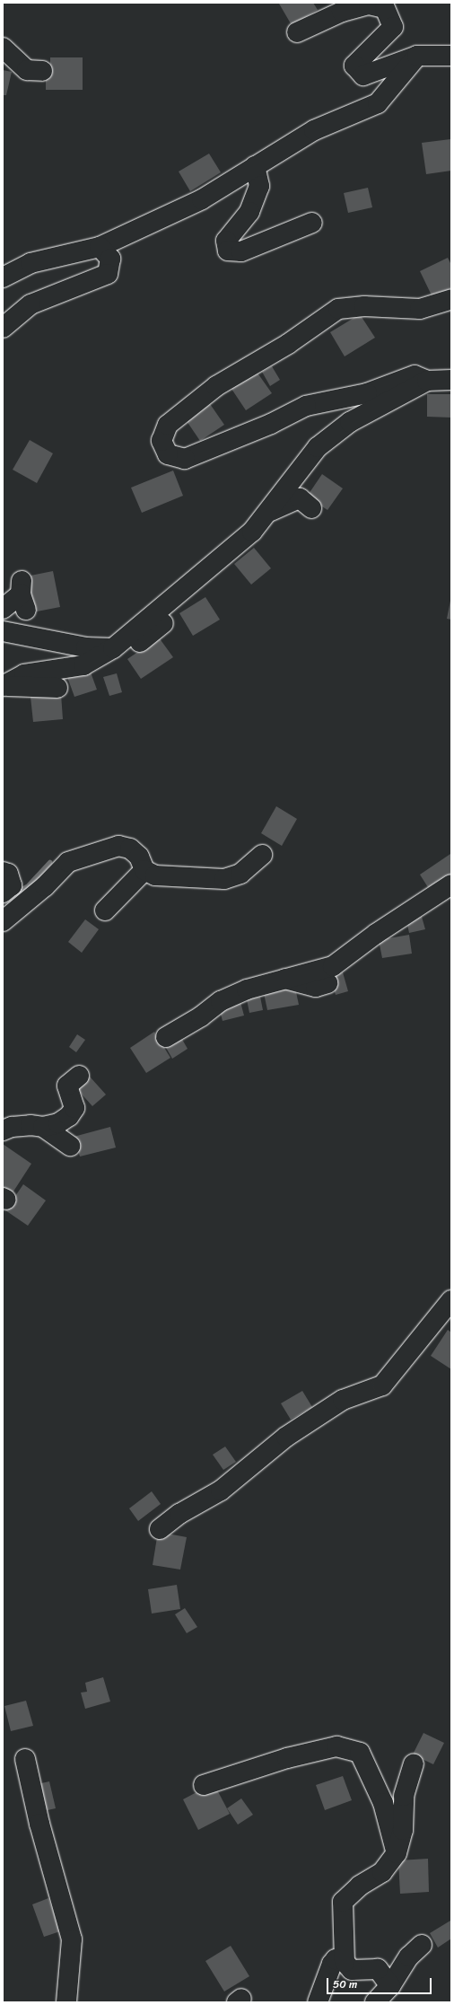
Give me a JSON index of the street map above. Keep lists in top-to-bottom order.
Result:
{
  "scale_bar": "50 m"
}
